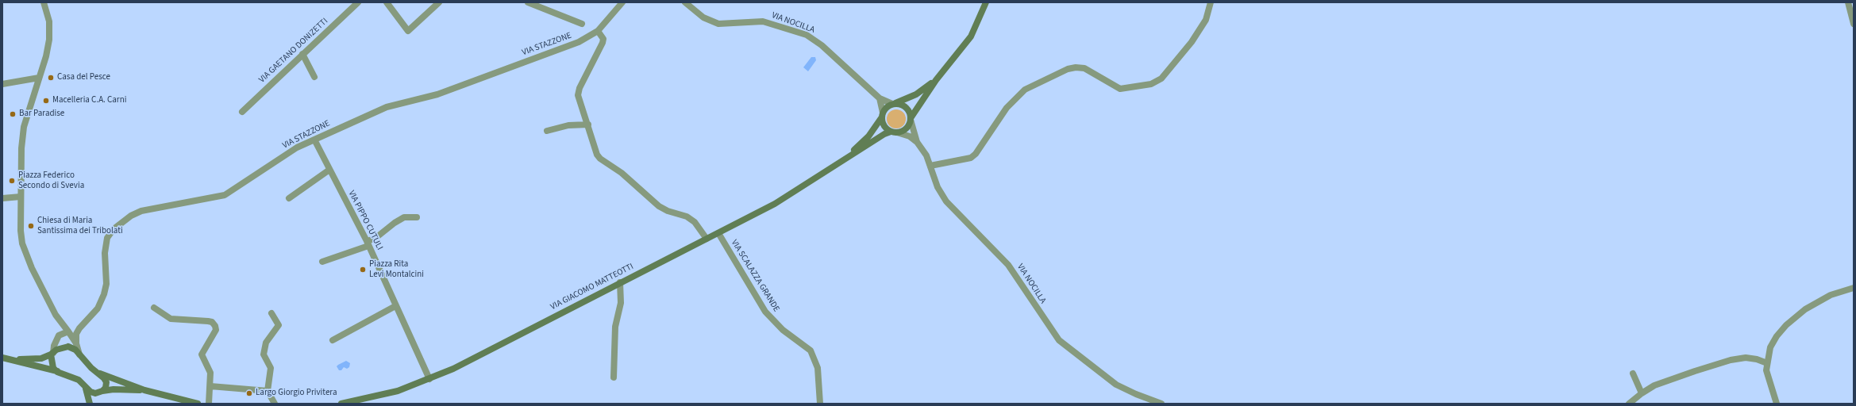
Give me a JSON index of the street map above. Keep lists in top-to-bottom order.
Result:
{
  "streets": {
    "main road": ["VIA GIACOMO MATTEOTTI"],
    "street": [
      "VIA NOCILLA",
      "VIA STAZZONE",
      "VIA GAETANO DONIZETTI",
      "VIA PIPPO CUTULI",
      "VIA SCALAZZA GRANDE"
    ]
  },
  "crossings": [
    ["VIA STAZZONE", "VIA PIPPO CUTULI"],
    ["VIA PIPPO CUTULI", "VIA GIACOMO MATTEOTTI"],
    ["VIA SCALAZZA GRANDE", "VIA GIACOMO MATTEOTTI"]
  ],
  "places": [
    "Casa del Pesce",
    "Macelleria C.A. Carni",
    "Bar Paradise",
    "Piazza Federico Secondo di Svevia",
    "Chiesa di Maria Santissima dei Tribolati",
    "Piazza Rita Levi Montalcini",
    "Largo Giorgio Privitera"
  ]
}
